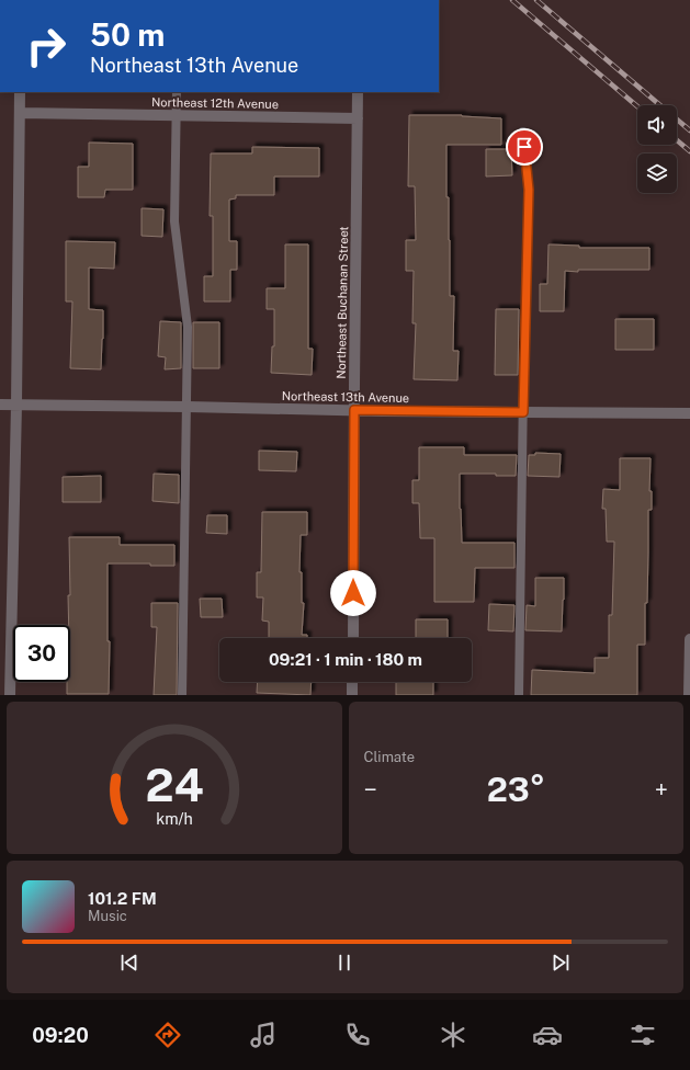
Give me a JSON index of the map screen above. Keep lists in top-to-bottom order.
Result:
{
  "streets": {
    "street": ["Northeast 12th Avenue", "Northeast Buchanan Street", "Northeast 13th Avenue"]
  },
  "crossings": [
    ["Northeast 12th Avenue", "Northeast Buchanan Street"],
    ["Northeast Buchanan Street", "Northeast 13th Avenue"]
  ],
  "page": {
    "turn": ["50 m", "Northeast 13th Avenue"],
    "limit": "30",
    "trip": "09:21 · 1 min · 180 m",
    "tile": "Climate",
    "heat": ["−", "23°", "+"],
    "song": ["101.2 FM", "Music"],
    "tabs": "09:20",
    "gauge": ["24", "km/h"]
  }
}
